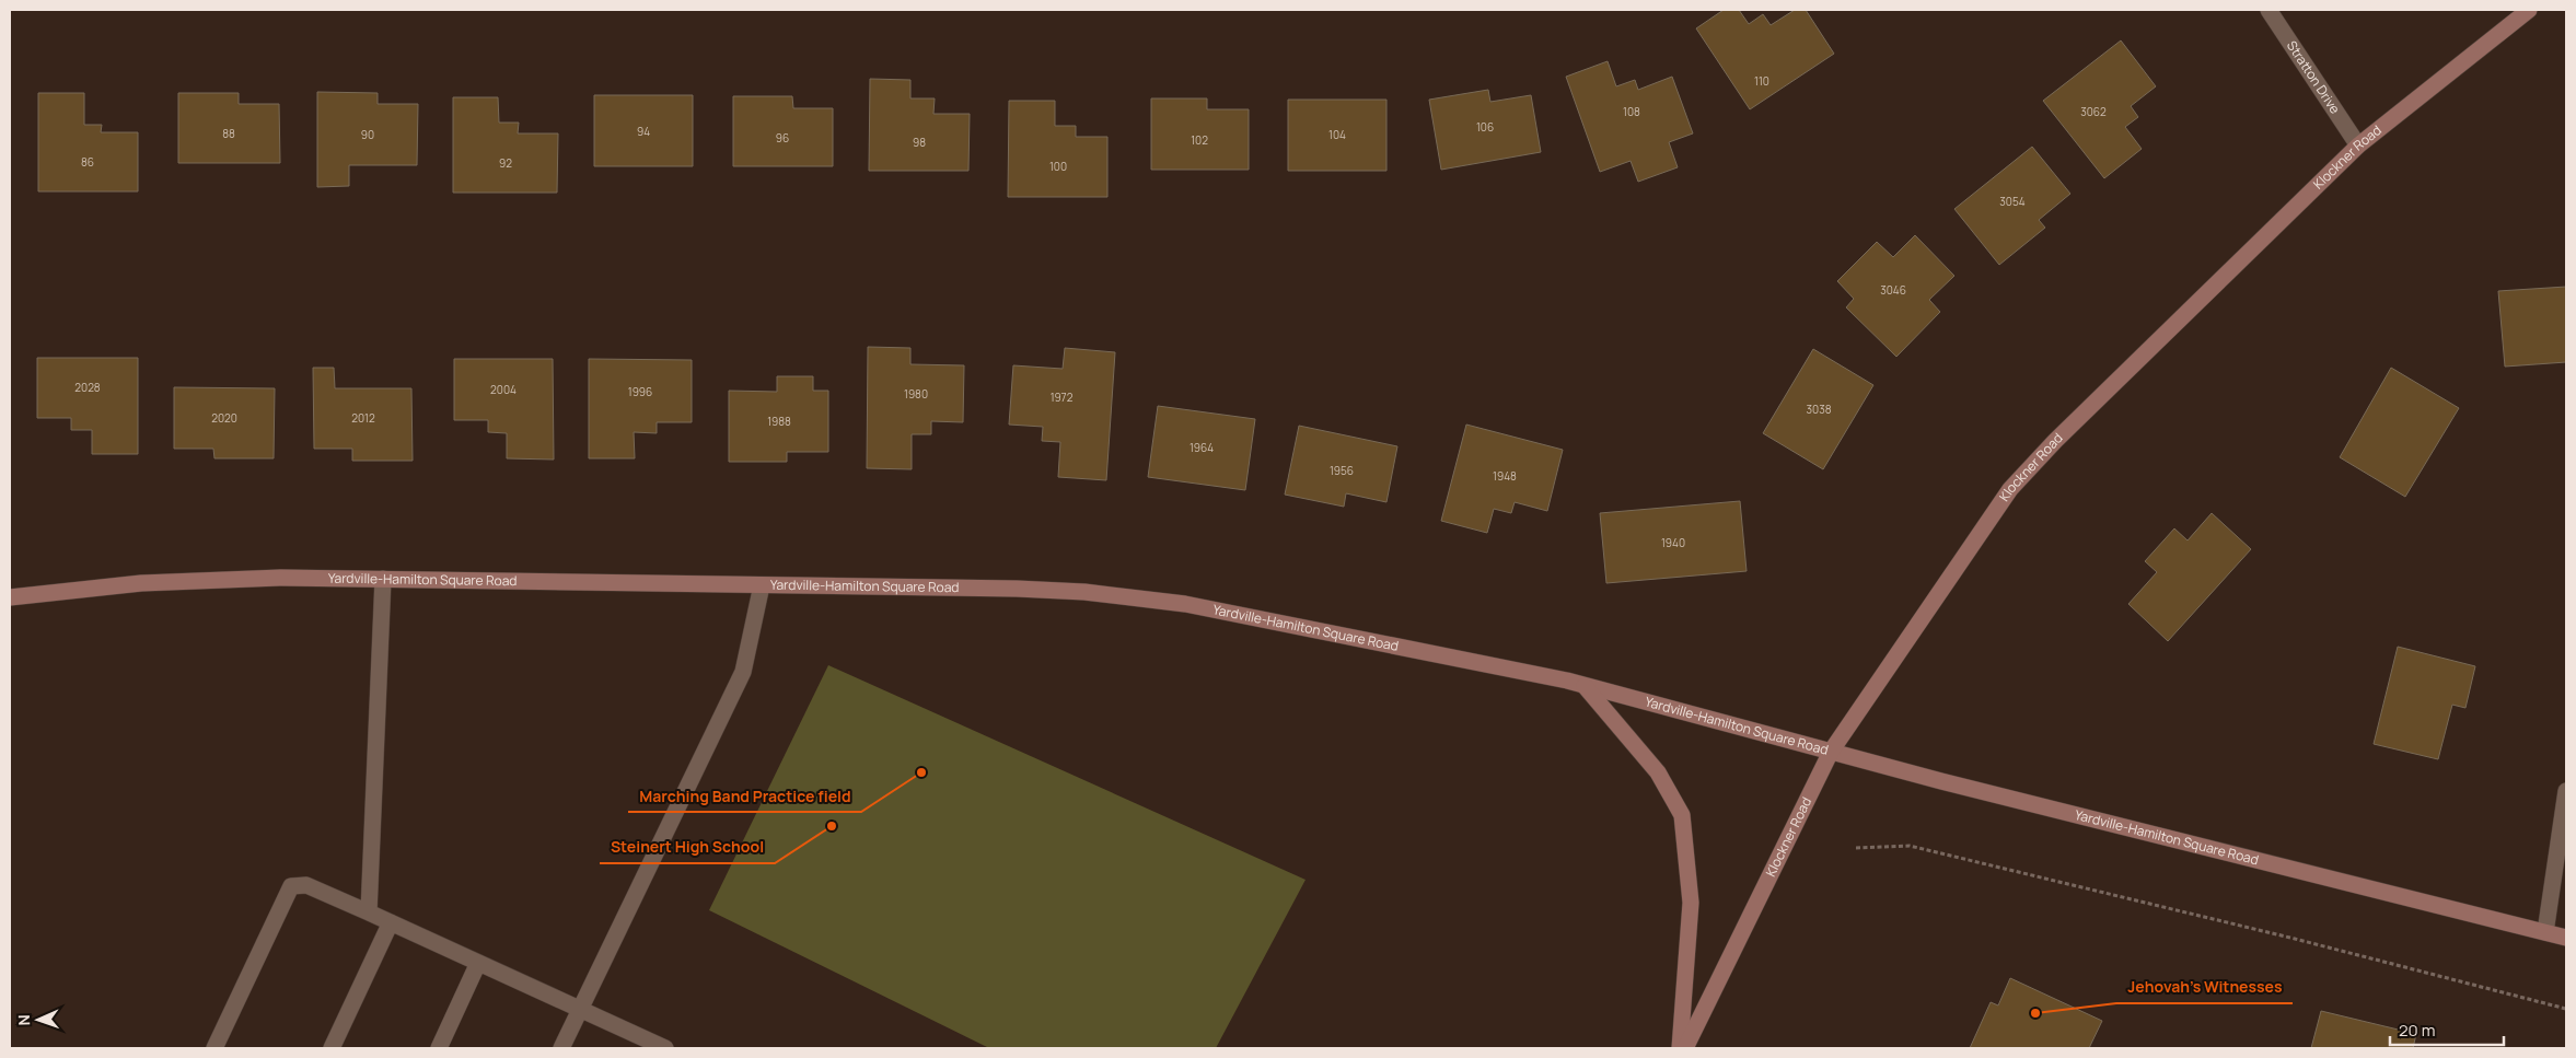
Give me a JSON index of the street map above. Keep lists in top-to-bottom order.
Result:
{
  "streets": {
    "street": ["Stratton Drive", "Klockner Road", "Yardville-Hamilton Square Road"]
  },
  "crossings": [
    ["Stratton Drive", "Klockner Road"],
    ["Klockner Road", "Yardville-Hamilton Square Road"]
  ],
  "places": ["Marching Band Practice field", "Steinert High School", "Jehovah's Witnesses"],
  "house_numbers": [
    "110",
    "108",
    "3062",
    "106",
    "94",
    "88",
    "90",
    "104",
    "96",
    "102",
    "98",
    "86",
    "92",
    "100",
    "3054",
    "3046",
    "2028",
    "2004",
    "1996",
    "1980",
    "1972",
    "3038",
    "2020",
    "2012",
    "1988",
    "1964",
    "1956",
    "1948",
    "1940"
  ],
  "scale_bar": "20 m",
  "north": "left"
}
